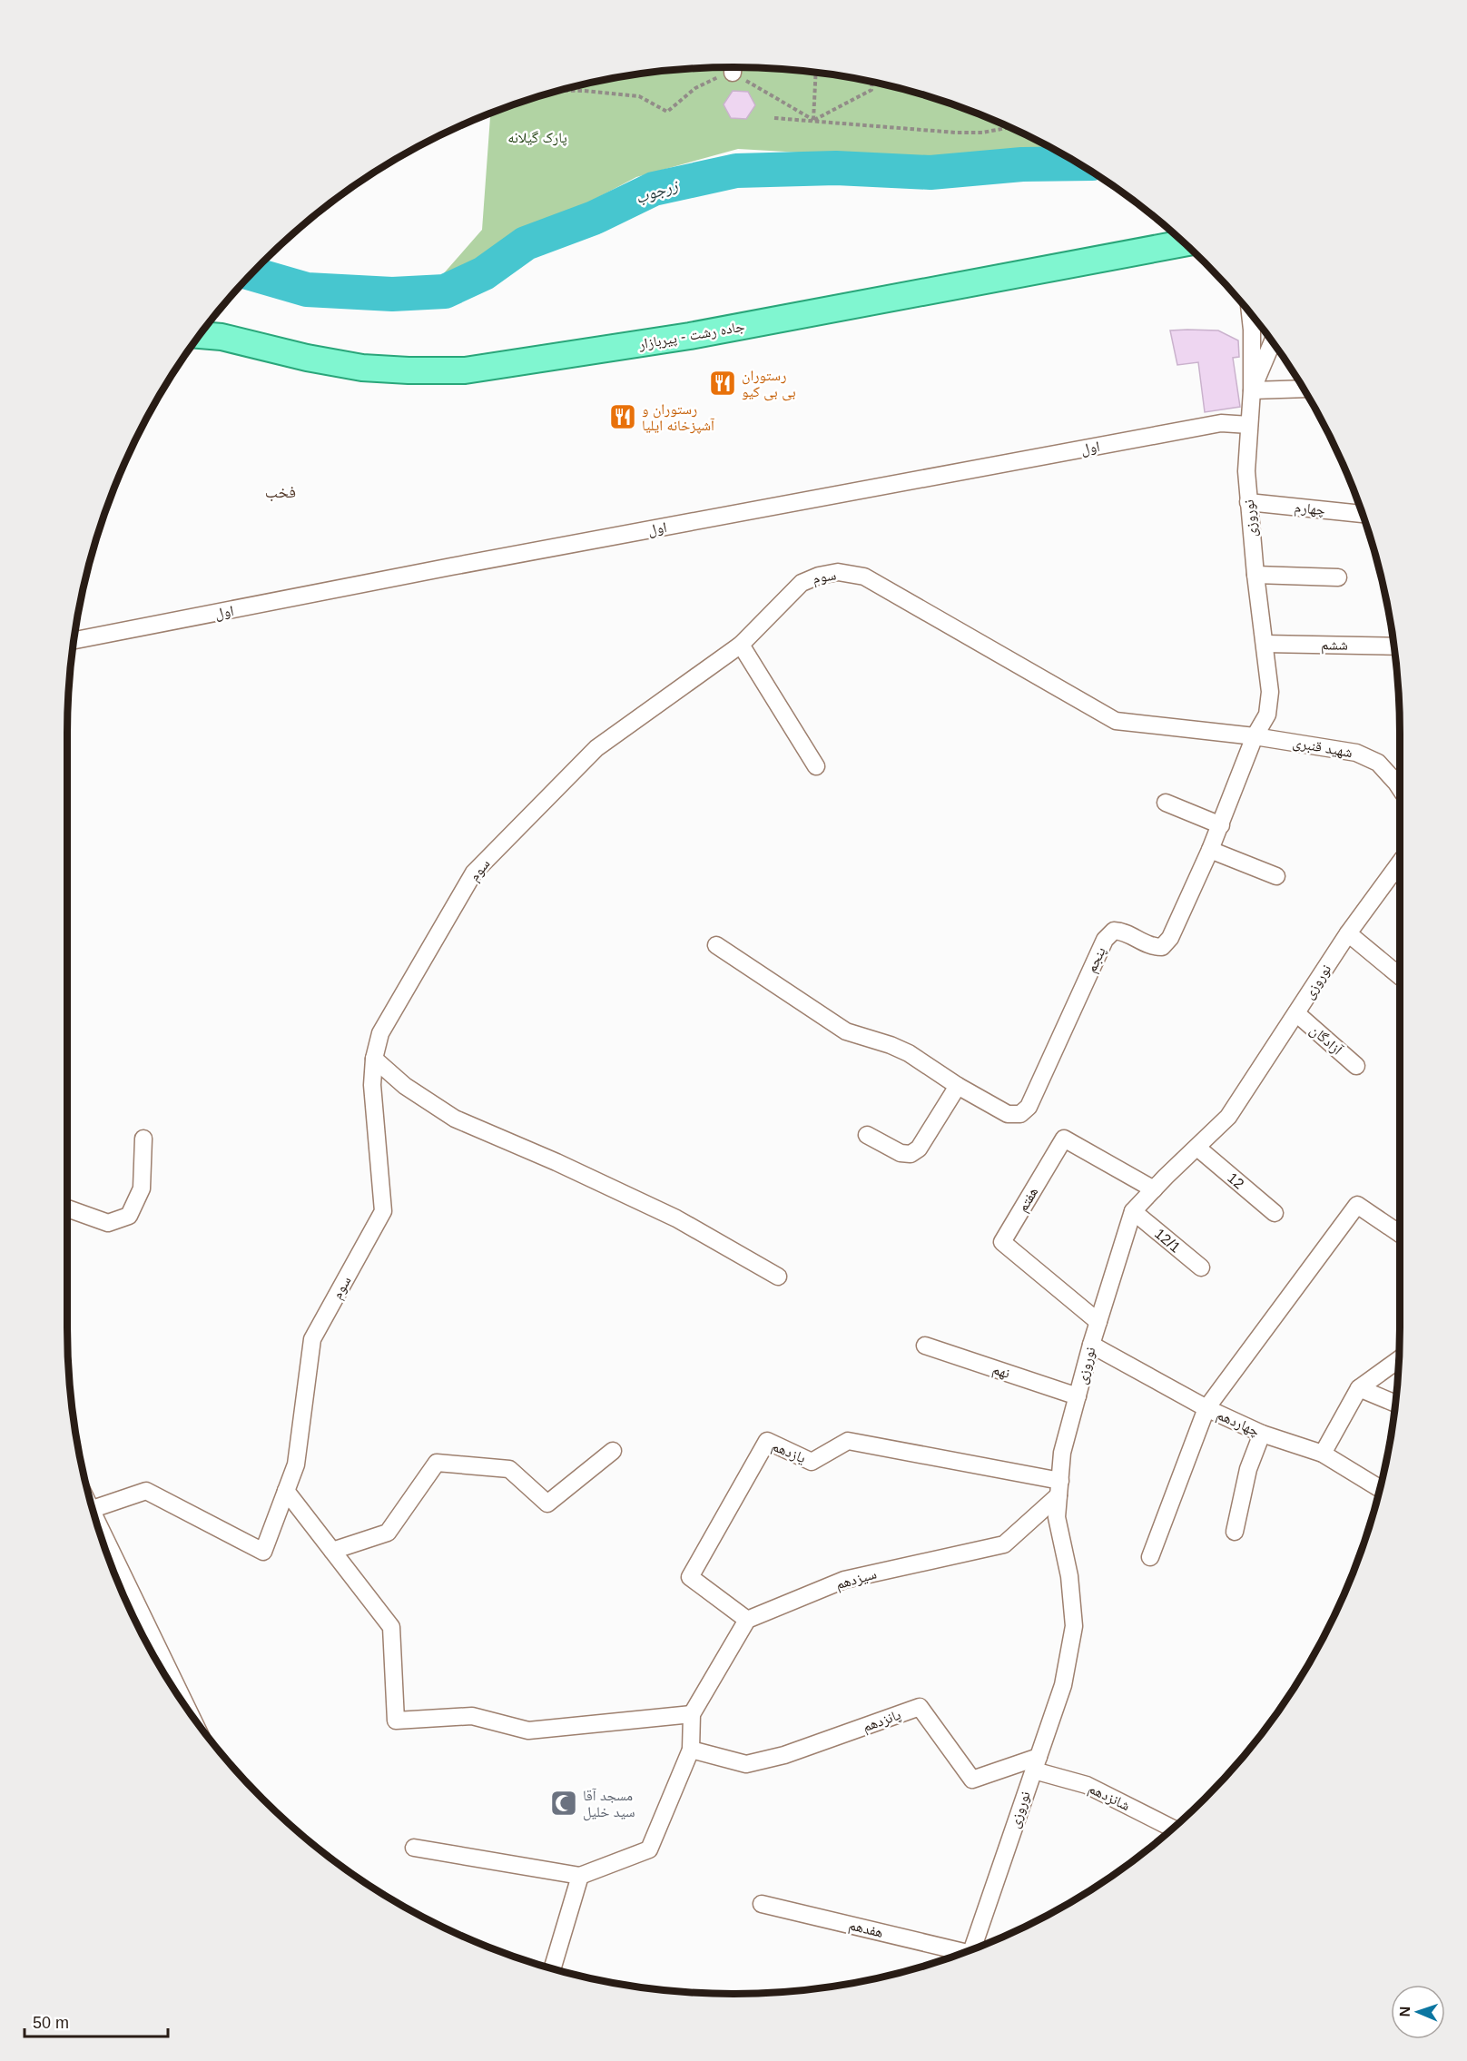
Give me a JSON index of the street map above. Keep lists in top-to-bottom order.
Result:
{
  "streets": {
    "main road": ["جاده رشت - پیربازار"],
    "street": [
      "اول",
      "چهارم",
      "نوروزی",
      "سوم",
      "ششم",
      "شهید قنبری",
      "پنجم",
      "آزادگان",
      "12",
      "هفتم",
      "12/1",
      "نهم",
      "چهاردهم",
      "یازدهم",
      "سیزدهم",
      "پانزدهم",
      "شانزدهم",
      "هفدهم"
    ]
  },
  "crossings": [
    ["اول", "نوروزی"],
    ["چهارم", "نوروزی"],
    ["نوروزی", "سوم"],
    ["نوروزی", "ششم"],
    ["نوروزی", "شهید قنبری"],
    ["نوروزی", "پنجم"],
    ["نوروزی", "آزادگان"],
    ["نوروزی", "12"],
    ["نوروزی", "هفتم"],
    ["نوروزی", "12/1"],
    ["نوروزی", "نهم"],
    ["نوروزی", "چهاردهم"],
    ["نوروزی", "یازدهم"],
    ["نوروزی", "سیزدهم"],
    ["نوروزی", "پانزدهم"],
    ["نوروزی", "شانزدهم"],
    ["سوم", "شهید قنبری"],
    ["سوم", "پنجم"],
    ["شهید قنبری", "پنجم"],
    ["یازدهم", "سیزدهم"],
    ["پانزدهم", "شانزدهم"]
  ],
  "districts": ["فخب"],
  "water": ["زرجوب"],
  "parks": ["پارک گیلانه"],
  "places": {
    "restaurant": ["رستوران بی بی کیو", "رستوران و آشپزخانه ایلیا"],
    "mosque": ["مسجد آقا سید خلیل"]
  },
  "scale_bar": "50 m",
  "north": "left"
}
